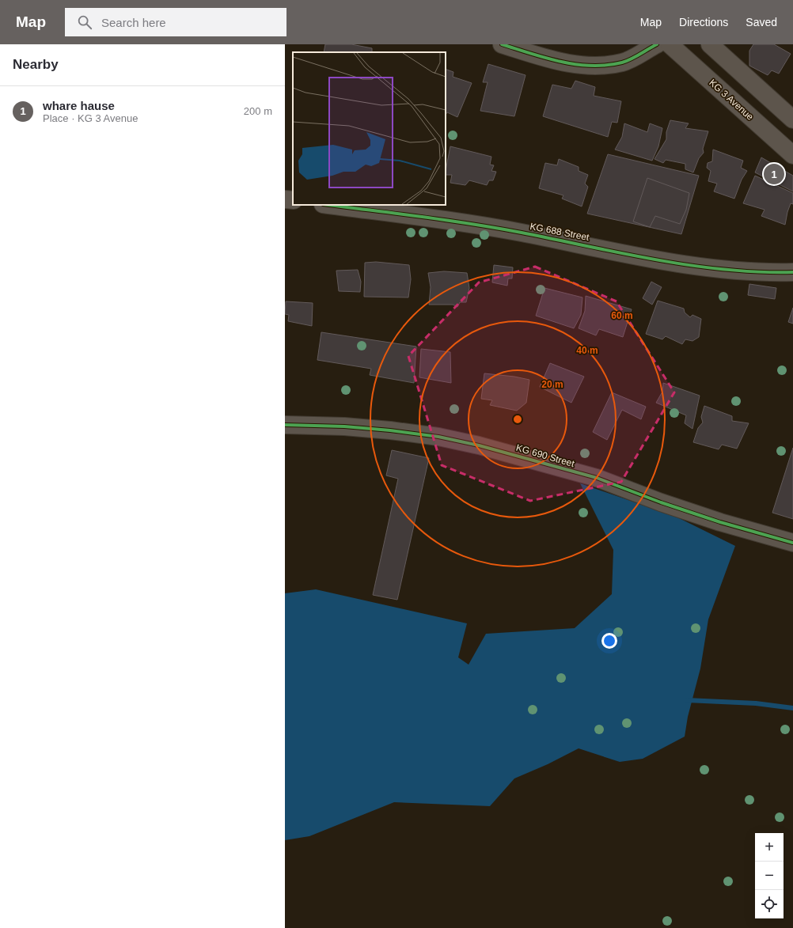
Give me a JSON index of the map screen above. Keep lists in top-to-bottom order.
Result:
{
  "streets": {
    "street": ["KG 3 Avenue", "KG 688 Street", "KG 690 Street"]
  },
  "page": {
    "header": "Map",
    "search": "Search here",
    "nav": ["Map", "Directions", "Saved"],
    "heading": "Nearby",
    "list": [
      {
        "mark": "1",
        "name": "whare hause",
        "note": "Place · KG 3 Avenue",
        "value": "200 m"
      }
    ],
    "pins": "1",
    "map_buttons": ["+", "−"]
  },
  "rings": ["60 m", "40 m", "20 m"]
}
